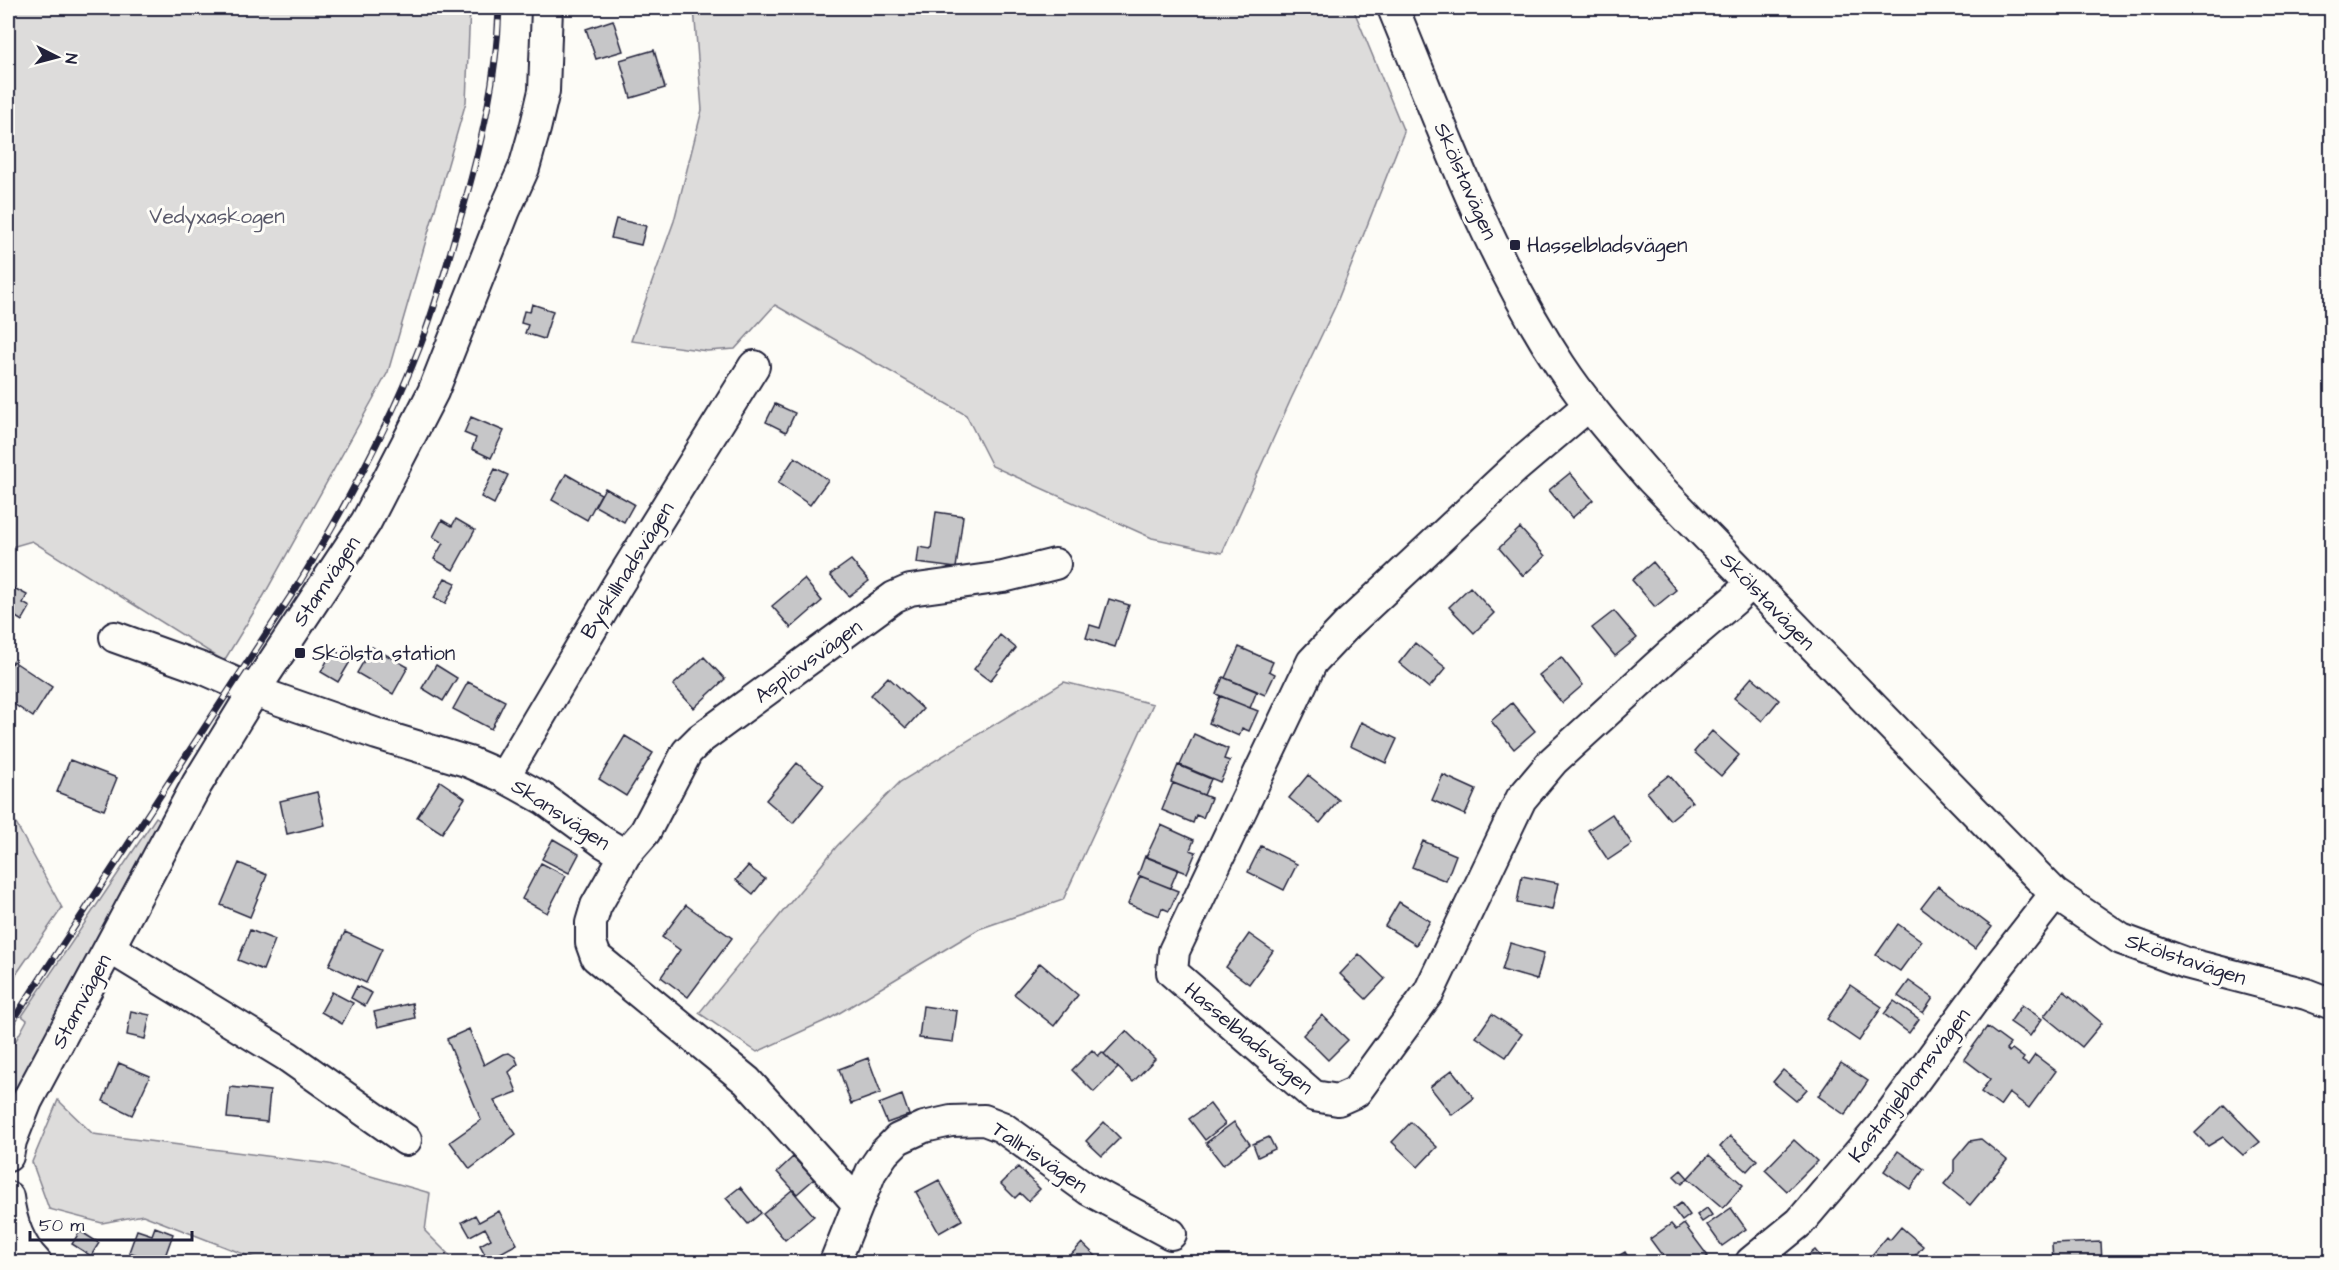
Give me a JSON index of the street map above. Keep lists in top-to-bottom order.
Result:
{
  "streets": {
    "street": [
      "Skölstavägen",
      "Byskillnadsvägen",
      "Stamvägen",
      "Asplövsvägen",
      "Skansvägen",
      "Hasselbladsvägen",
      "Kastanjeblomsvägen",
      "Tallrisvägen"
    ]
  },
  "crossings": [
    ["Skölstavägen", "Hasselbladsvägen"],
    ["Skölstavägen", "Kastanjeblomsvägen"],
    ["Byskillnadsvägen", "Skansvägen"],
    ["Stamvägen", "Skansvägen"],
    ["Asplövsvägen", "Skansvägen"],
    ["Skansvägen", "Tallrisvägen"]
  ],
  "parks": ["Vedyxaskogen"],
  "places": {
    "transit": ["Hasselbladsvägen", "Skölsta station"]
  },
  "scale_bar": "50 m",
  "north": "right"
}
